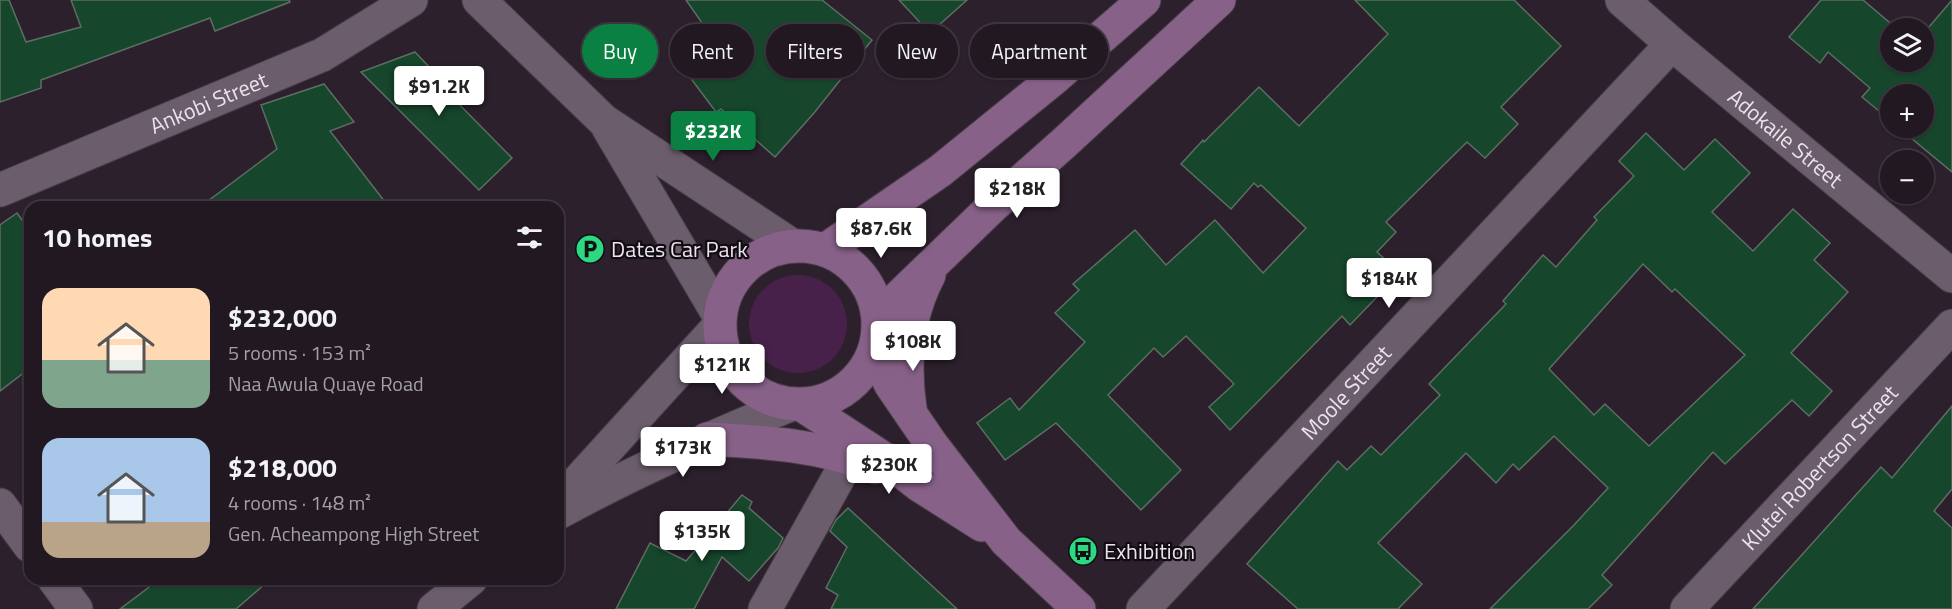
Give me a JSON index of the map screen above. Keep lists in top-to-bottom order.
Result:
{
  "streets": {
    "street": [
      "Ankobi Street",
      "Adokaile Street",
      "Moole Street",
      "Klutei Robertson Street"
    ]
  },
  "crossings": [
    ["Adokaile Street", "Moole Street"]
  ],
  "places": {
    "parking": ["Dates Car Park"],
    "bus stop": ["Exhibition"]
  },
  "page": {
    "map_buttons": ["+", "−"],
    "chip": [
      "Buy",
      "Rent",
      "Filters",
      "New",
      "Apartment"
    ],
    "price": [
      "$91.2K",
      "$232K",
      "$218K",
      "$87.6K",
      "$184K",
      "$108K",
      "$121K",
      "$173K",
      "$230K",
      "$135K"
    ],
    "heading": "10 homes",
    "list": [
      {
        "name": "$232,000",
        "note": "5 rooms · 153 m² · Naa Awula Quaye Road"
      },
      {
        "name": "$218,000",
        "note": "4 rooms · 148 m² · Gen. Acheampong High Street"
      }
    ]
  }
}
